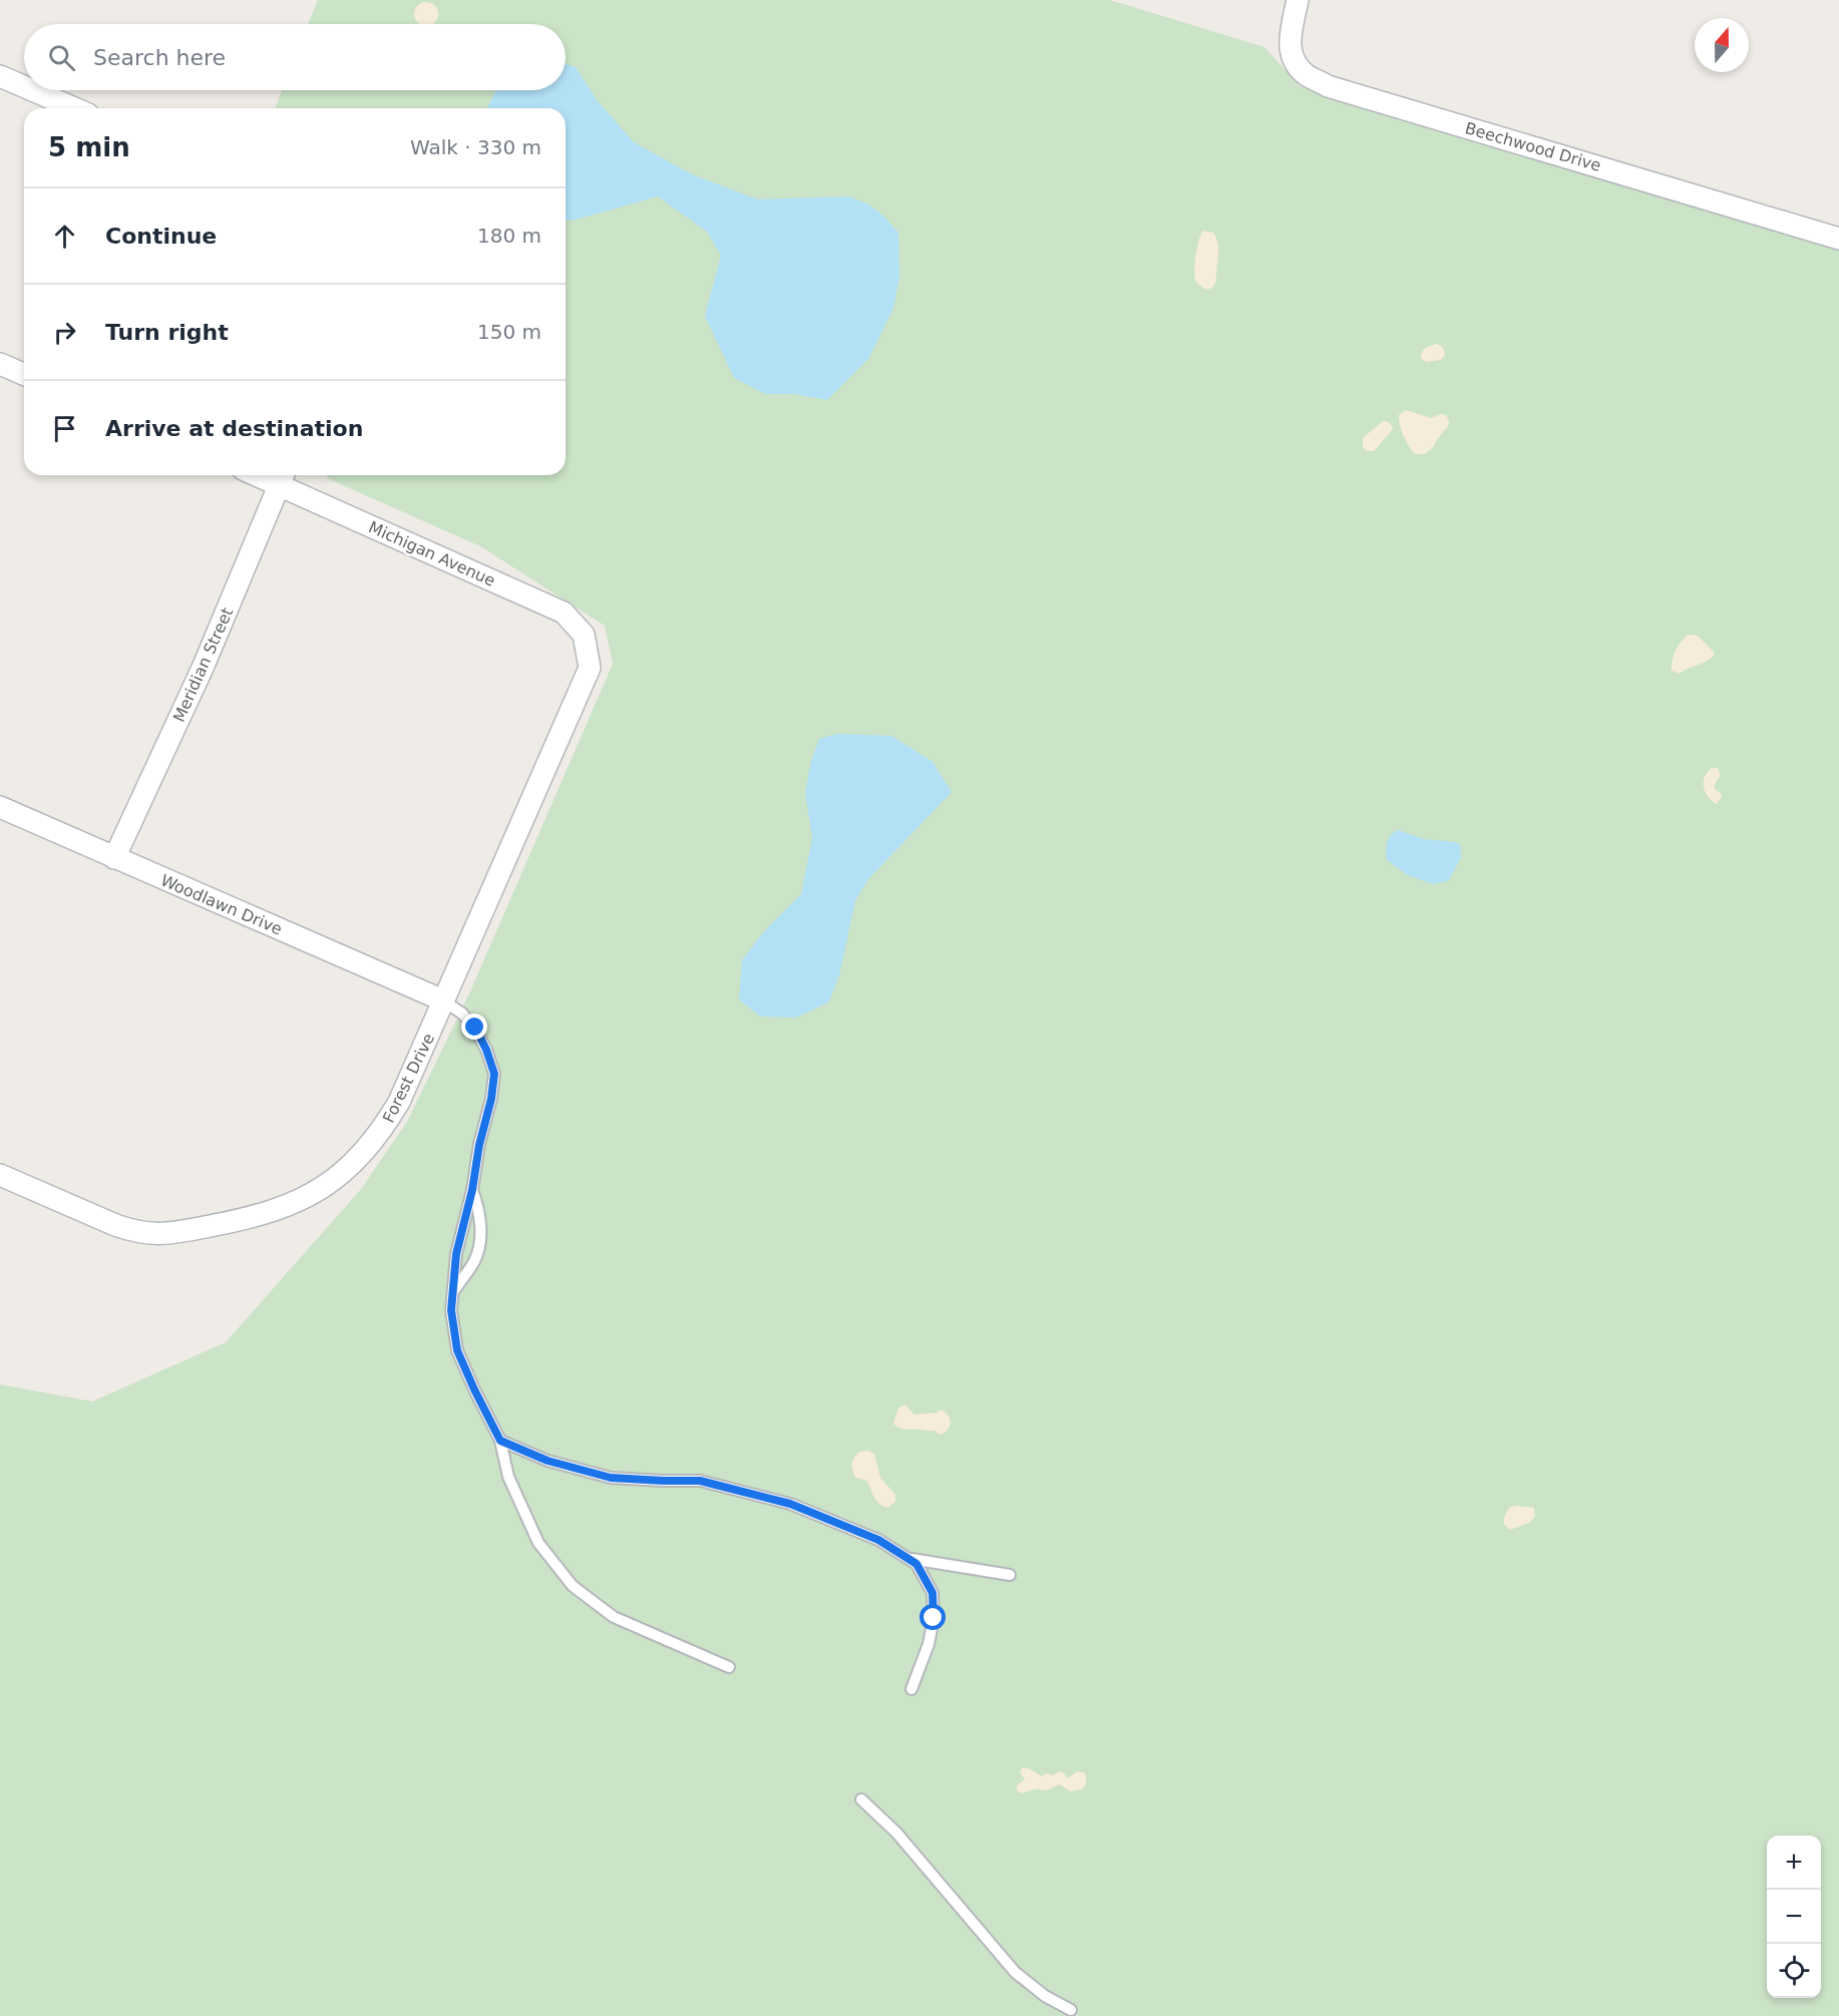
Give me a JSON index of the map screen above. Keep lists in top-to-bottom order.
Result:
{
  "streets": {
    "street": [
      "Beechwood Drive",
      "Michigan Avenue",
      "Meridian Street",
      "Woodlawn Drive",
      "Forest Drive"
    ]
  },
  "crossings": [
    ["Michigan Avenue", "Meridian Street"],
    ["Michigan Avenue", "Forest Drive"],
    ["Meridian Street", "Woodlawn Drive"],
    ["Woodlawn Drive", "Forest Drive"]
  ],
  "north": "top",
  "page": {
    "search": "Search here",
    "heading": ["5 min", "Walk · 330 m"],
    "list": [
      ["Continue", "180 m"],
      ["Turn right", "150 m"],
      "Arrive at destination"
    ],
    "map_buttons": ["+", "−"]
  }
}
